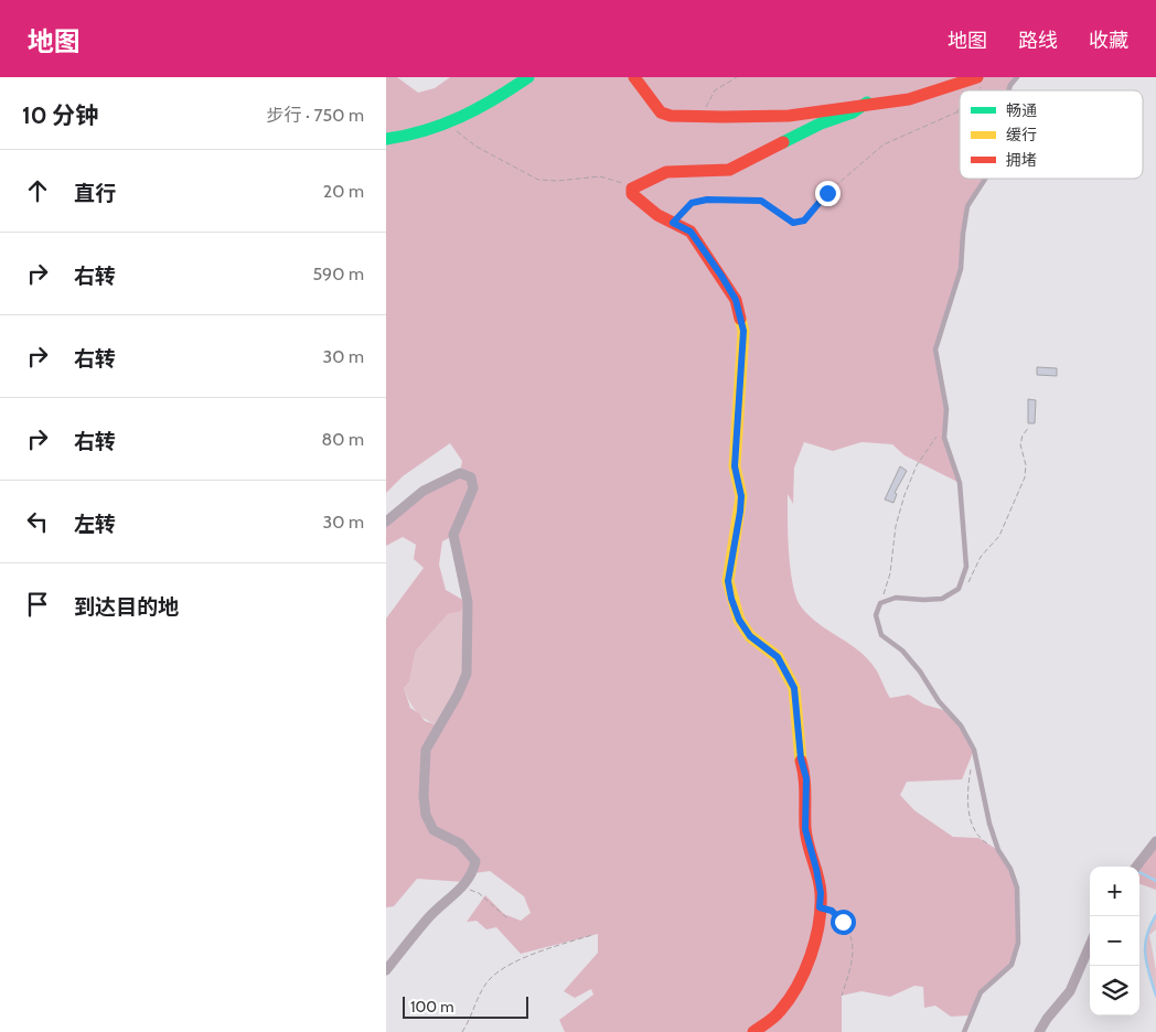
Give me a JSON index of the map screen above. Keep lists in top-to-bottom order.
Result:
{
  "legend": ["畅通", "缓行", "拥堵"],
  "scale_bar": "100 m",
  "page": {
    "header": "地图",
    "nav": ["地图", "路线", "收藏"],
    "heading": ["10 分钟", "步行 · 750 m"],
    "list": [
      ["直行", "20 m"],
      ["右转", "590 m"],
      ["右转", "30 m"],
      ["右转", "80 m"],
      ["左转", "30 m"],
      "到达目的地"
    ],
    "map_buttons": ["+", "−"],
    "scale": "100 m"
  }
}
